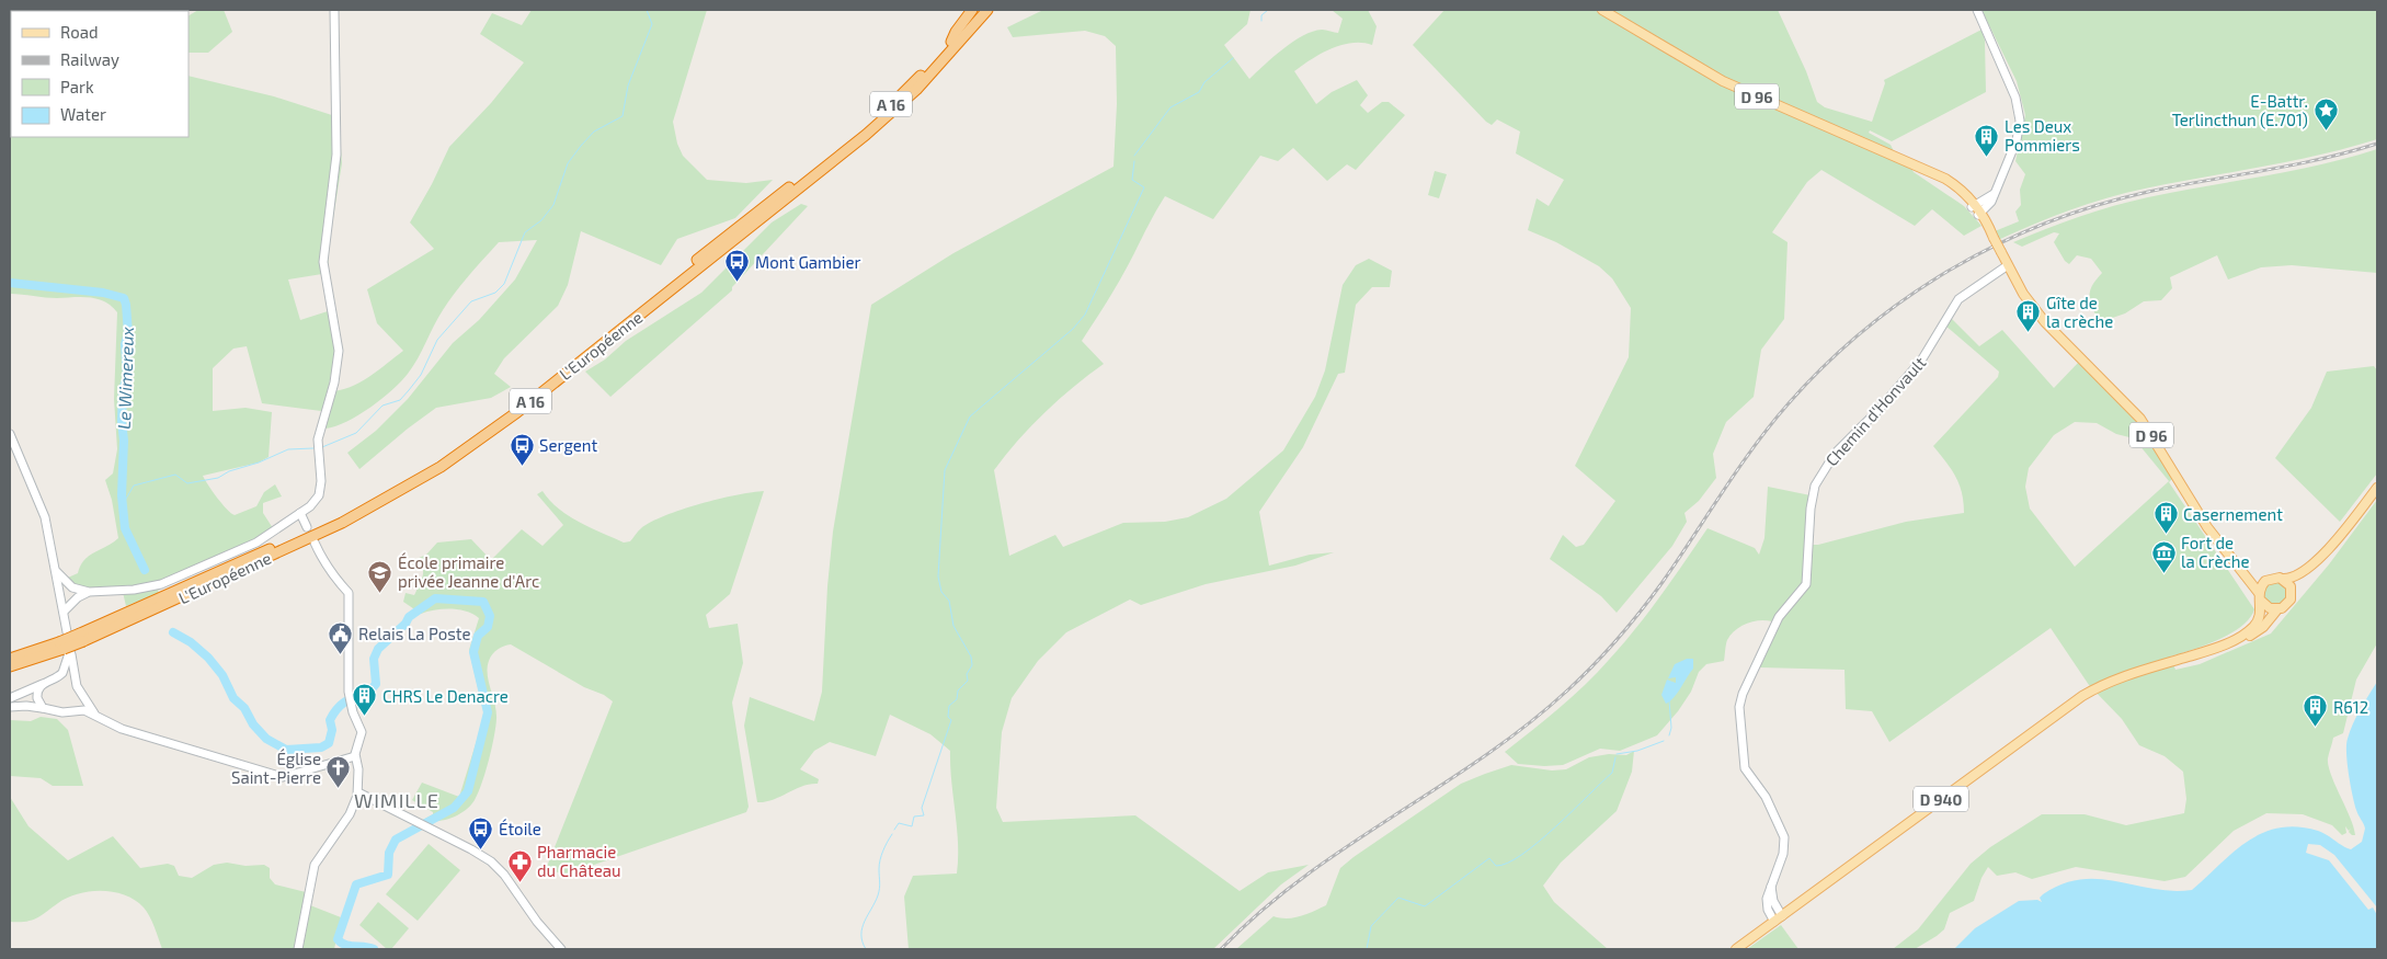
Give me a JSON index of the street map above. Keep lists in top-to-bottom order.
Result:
{
  "streets": {
    "highway": ["A 16", "L'Européenne"],
    "main road": ["D 96", "D 940"],
    "street": ["Chemin d'Honvault"]
  },
  "crossings": [
    ["D 96", "Chemin d'Honvault"],
    ["D 96", "D 940"],
    ["Chemin d'Honvault", "D 940"]
  ],
  "districts": ["WIMILLE"],
  "water": ["Le Wimereux"],
  "places": {
    "place": ["E-Battr. Terlincthun (E.701)"],
    "building": [
      "Les Deux Pommiers",
      "Gîte de la crèche",
      "Casernement",
      "CHRS Le Denacre",
      "R612"
    ],
    "bus stop": ["Mont Gambier", "Sergent", "Étoile"],
    "museum": ["Fort de la Crèche"],
    "school or university": ["École primaire privée Jeanne d'Arc"],
    "public building": ["Relais La Poste"],
    "church": ["Église Saint-Pierre"],
    "pharmacy": ["Pharmacie du Château"]
  },
  "legend": [
    "Road",
    "Railway",
    "Park",
    "Water"
  ]
}
